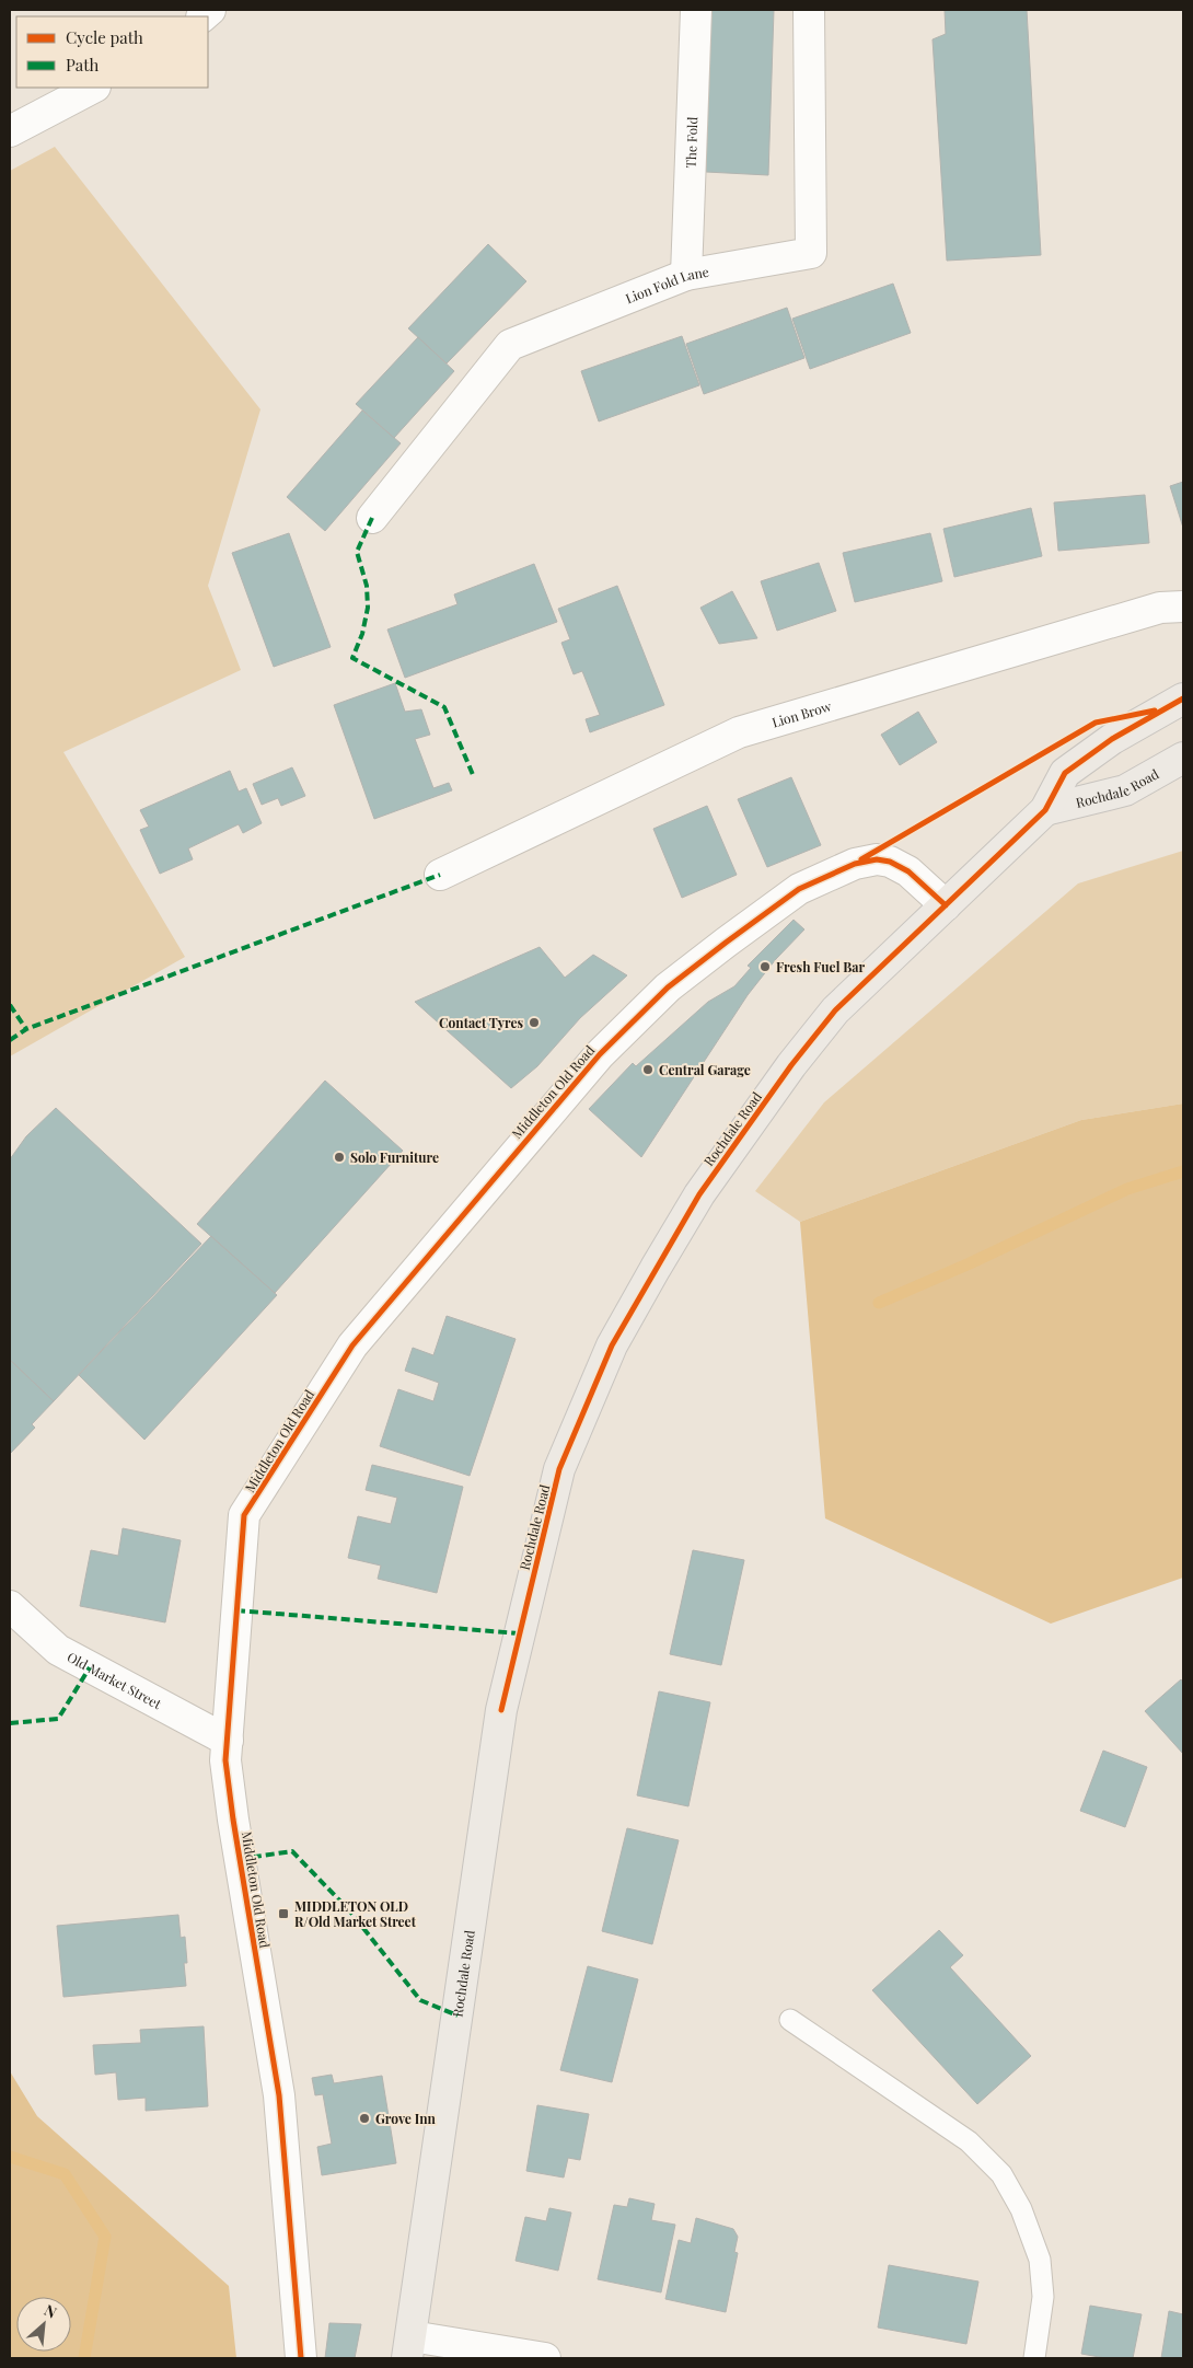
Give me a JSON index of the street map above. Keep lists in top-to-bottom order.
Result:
{
  "streets": {
    "main road": ["Rochdale Road"],
    "street": [
      "The Fold",
      "Lion Fold Lane",
      "Lion Brow",
      "Middleton Old Road",
      "Old Market Street"
    ]
  },
  "crossings": [
    ["The Fold", "Lion Fold Lane"],
    ["Rochdale Road", "Middleton Old Road"],
    ["Middleton Old Road", "Old Market Street"]
  ],
  "places": {
    "other": [
      "Fresh Fuel Bar",
      "Contact Tyres",
      "Central Garage",
      "Solo Furniture",
      "Grove Inn"
    ],
    "transit": ["MIDDLETON OLD R/Old Market Street"]
  },
  "legend": ["Cycle path", "Path"],
  "north": "top right"
}
